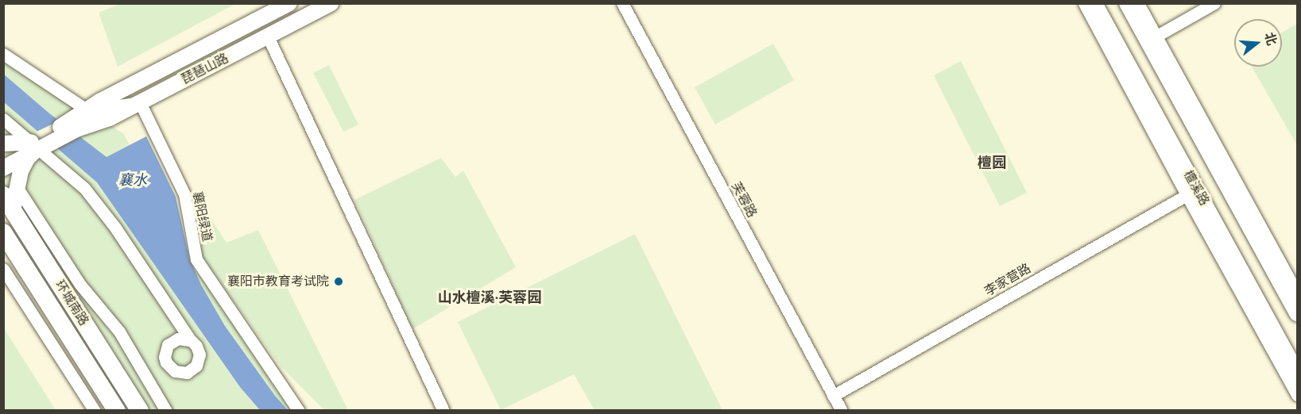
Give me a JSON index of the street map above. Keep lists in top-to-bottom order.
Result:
{
  "streets": {
    "highway": ["环城南路"],
    "main road": ["琵琶山路", "檀溪路"],
    "street": ["芙蓉路", "襄阳绿道", "李家营路"]
  },
  "crossings": [
    ["琵琶山路", "襄阳绿道"],
    ["檀溪路", "李家营路"],
    ["芙蓉路", "李家营路"]
  ],
  "districts": ["檀园", "山水檀溪·芙蓉园"],
  "water": ["襄水"],
  "places": ["襄阳市教育考试院"],
  "north": "right"
}
